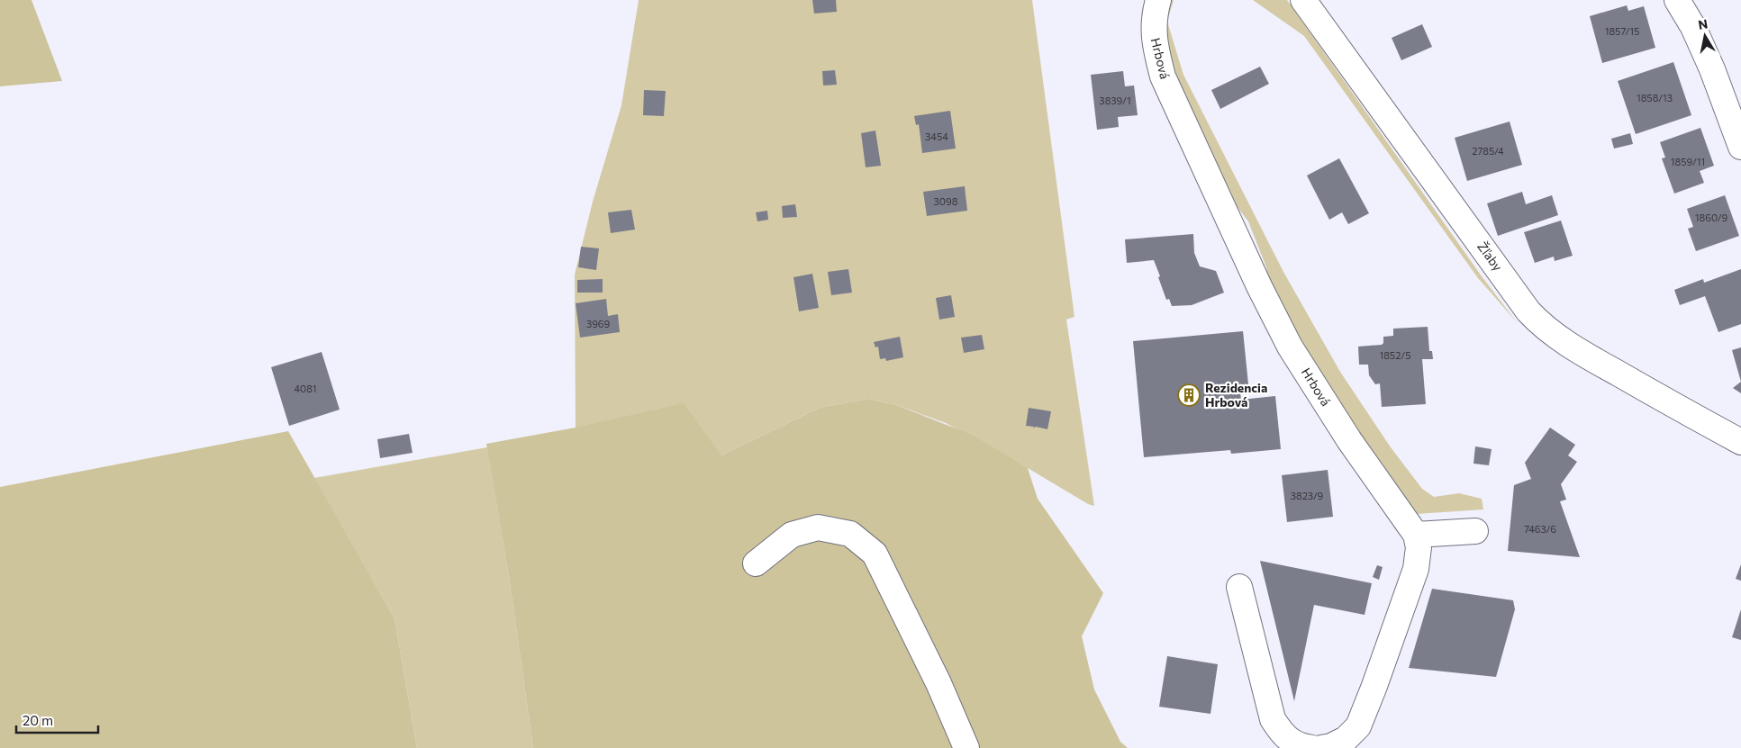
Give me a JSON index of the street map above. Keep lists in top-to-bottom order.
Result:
{
  "streets": {
    "street": ["Hrbová", "Žľaby"]
  },
  "places": {
    "building": ["Rezidencia Hrbová"]
  },
  "house_numbers": [
    "1857/15",
    "1858/13",
    "3839/1",
    "3454",
    "2785/4",
    "1859/11",
    "3098",
    "1860/9",
    "3969",
    "1852/5",
    "4081",
    "3823/9",
    "7463/6"
  ],
  "scale_bar": "20 m",
  "north": "top"
}
